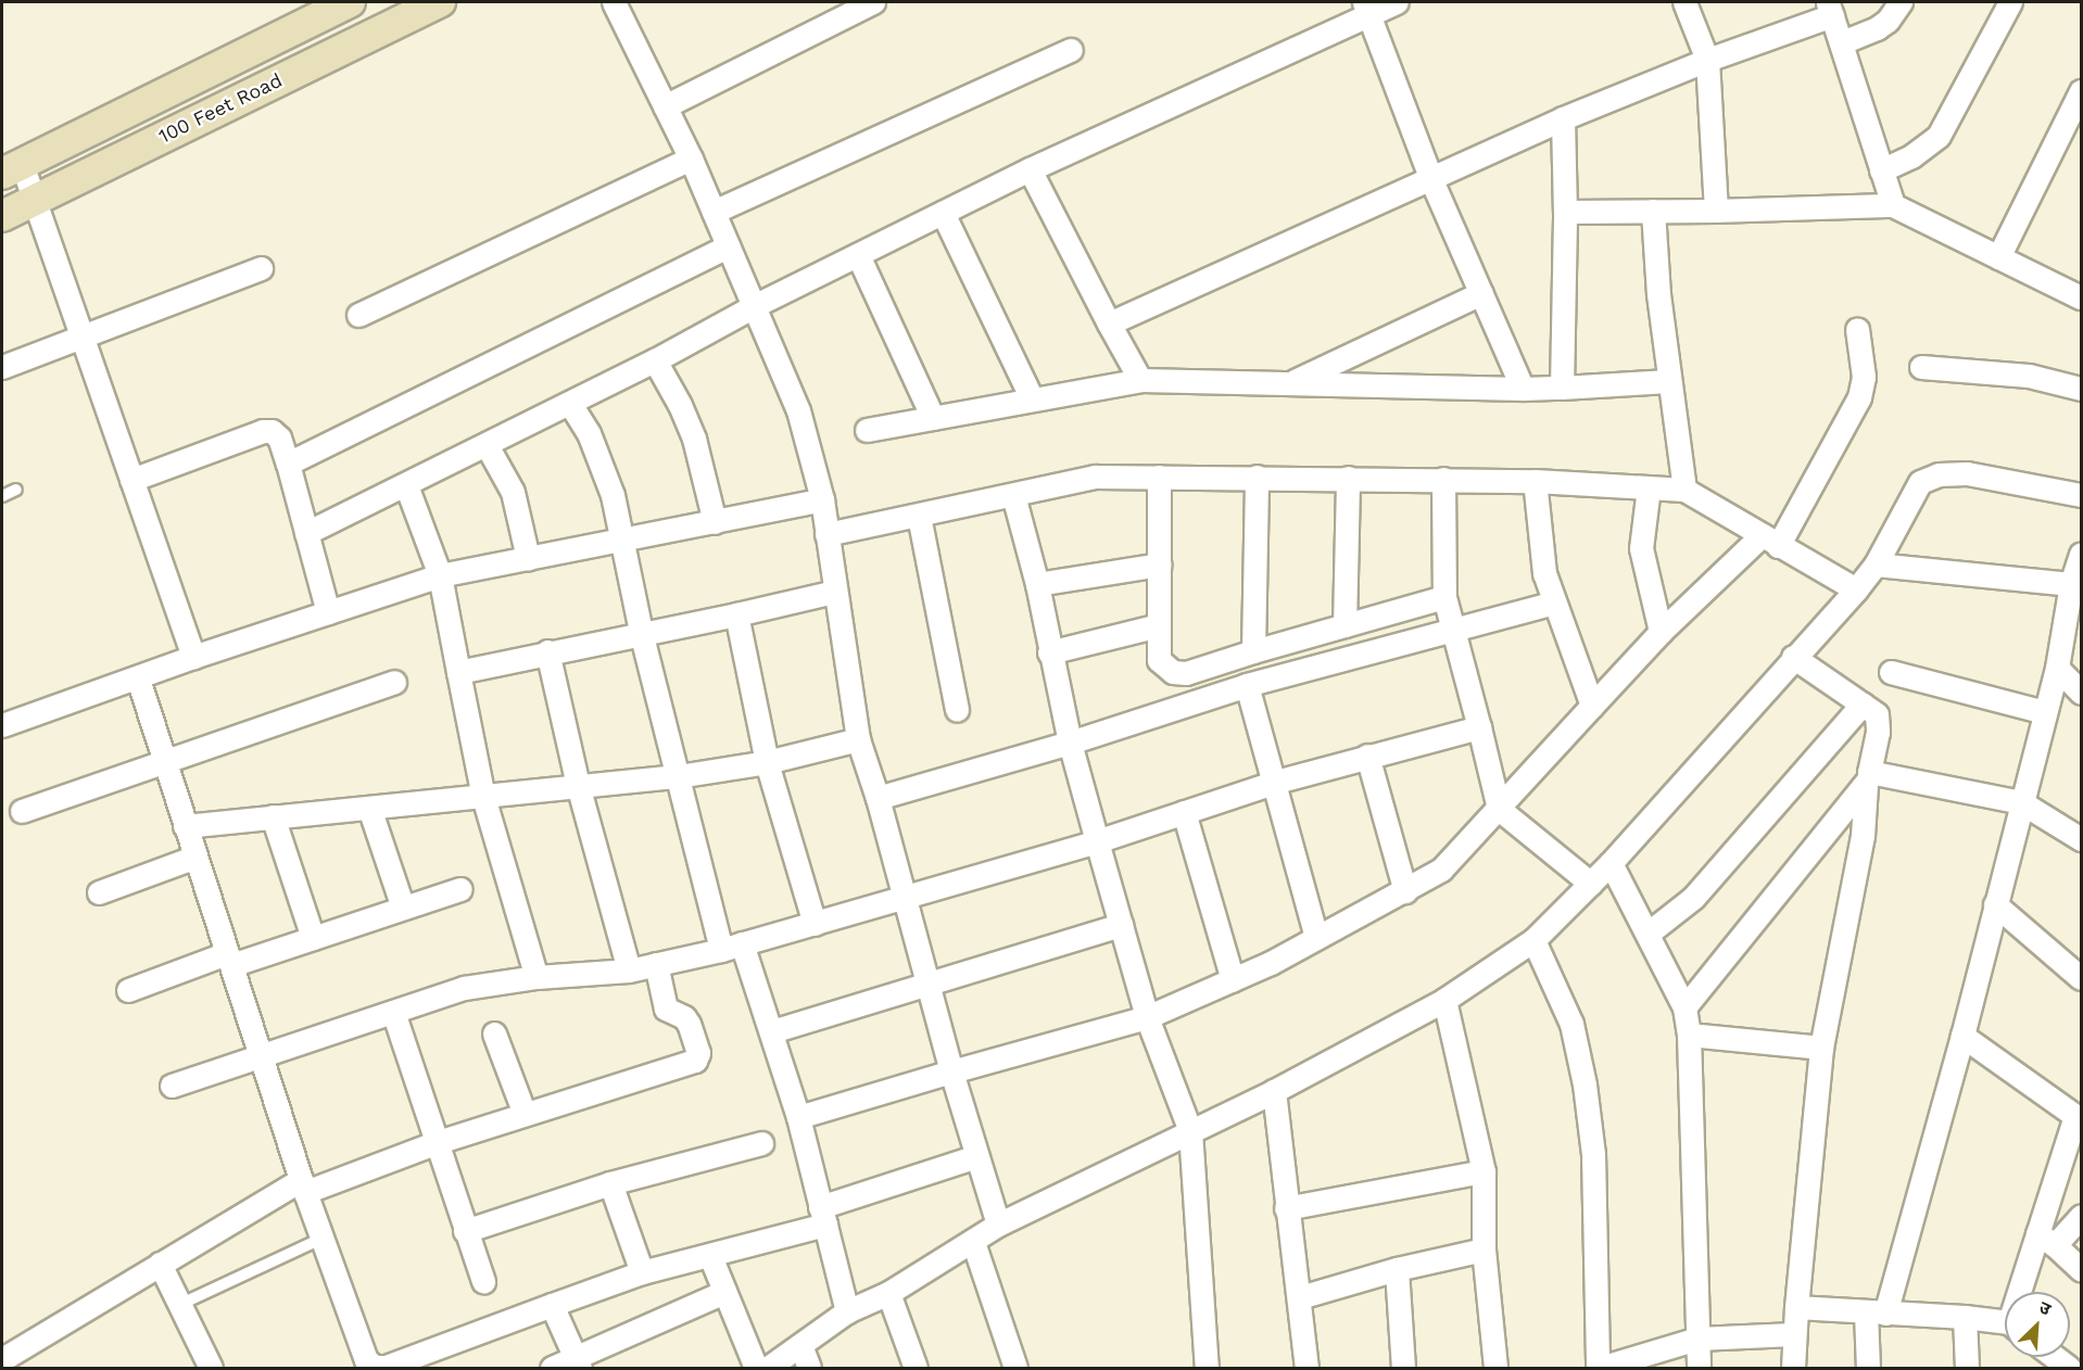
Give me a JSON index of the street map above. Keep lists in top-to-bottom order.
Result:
{
  "streets": {
    "main road": ["100 Feet Road"]
  },
  "north": "top right"
}
